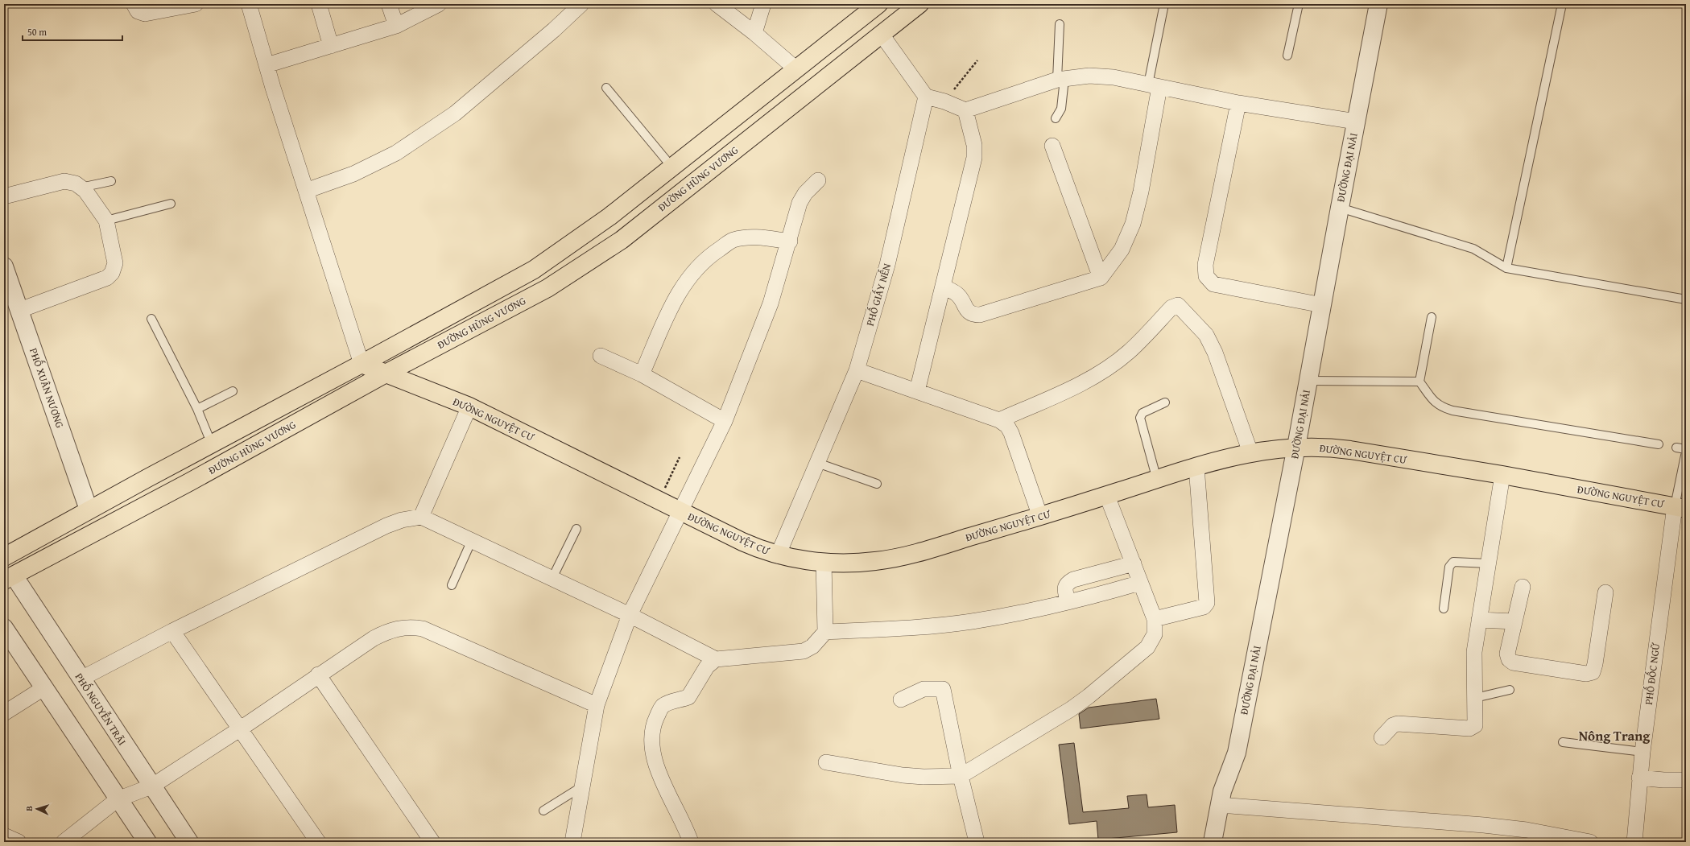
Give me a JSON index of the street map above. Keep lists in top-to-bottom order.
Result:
{
  "streets": {
    "main road": ["ĐƯỜNG HÙNG VƯƠNG", "ĐƯỜNG NGUYỆT CƯ"],
    "street": [
      "ĐƯỜNG ĐẠI NẢI",
      "PHỐ GIẤY NẾN",
      "PHỐ XUÂN NƯƠNG",
      "PHỐ ĐỐC NGỮ",
      "PHỐ NGUYỄN TRÃI"
    ]
  },
  "crossings": [
    ["ĐƯỜNG ĐẠI NẢI", "ĐƯỜNG NGUYỆT CƯ"],
    ["ĐƯỜNG HÙNG VƯƠNG", "PHỐ XUÂN NƯƠNG"],
    ["ĐƯỜNG HÙNG VƯƠNG", "ĐƯỜNG NGUYỆT CƯ"],
    ["ĐƯỜNG HÙNG VƯƠNG", "PHỐ NGUYỄN TRÃI"],
    ["PHỐ GIẤY NẾN", "ĐƯỜNG NGUYỆT CƯ"],
    ["ĐƯỜNG NGUYỆT CƯ", "PHỐ ĐỐC NGỮ"]
  ],
  "districts": ["Nông Trang"],
  "scale_bar": "50 m",
  "north": "left"
}
